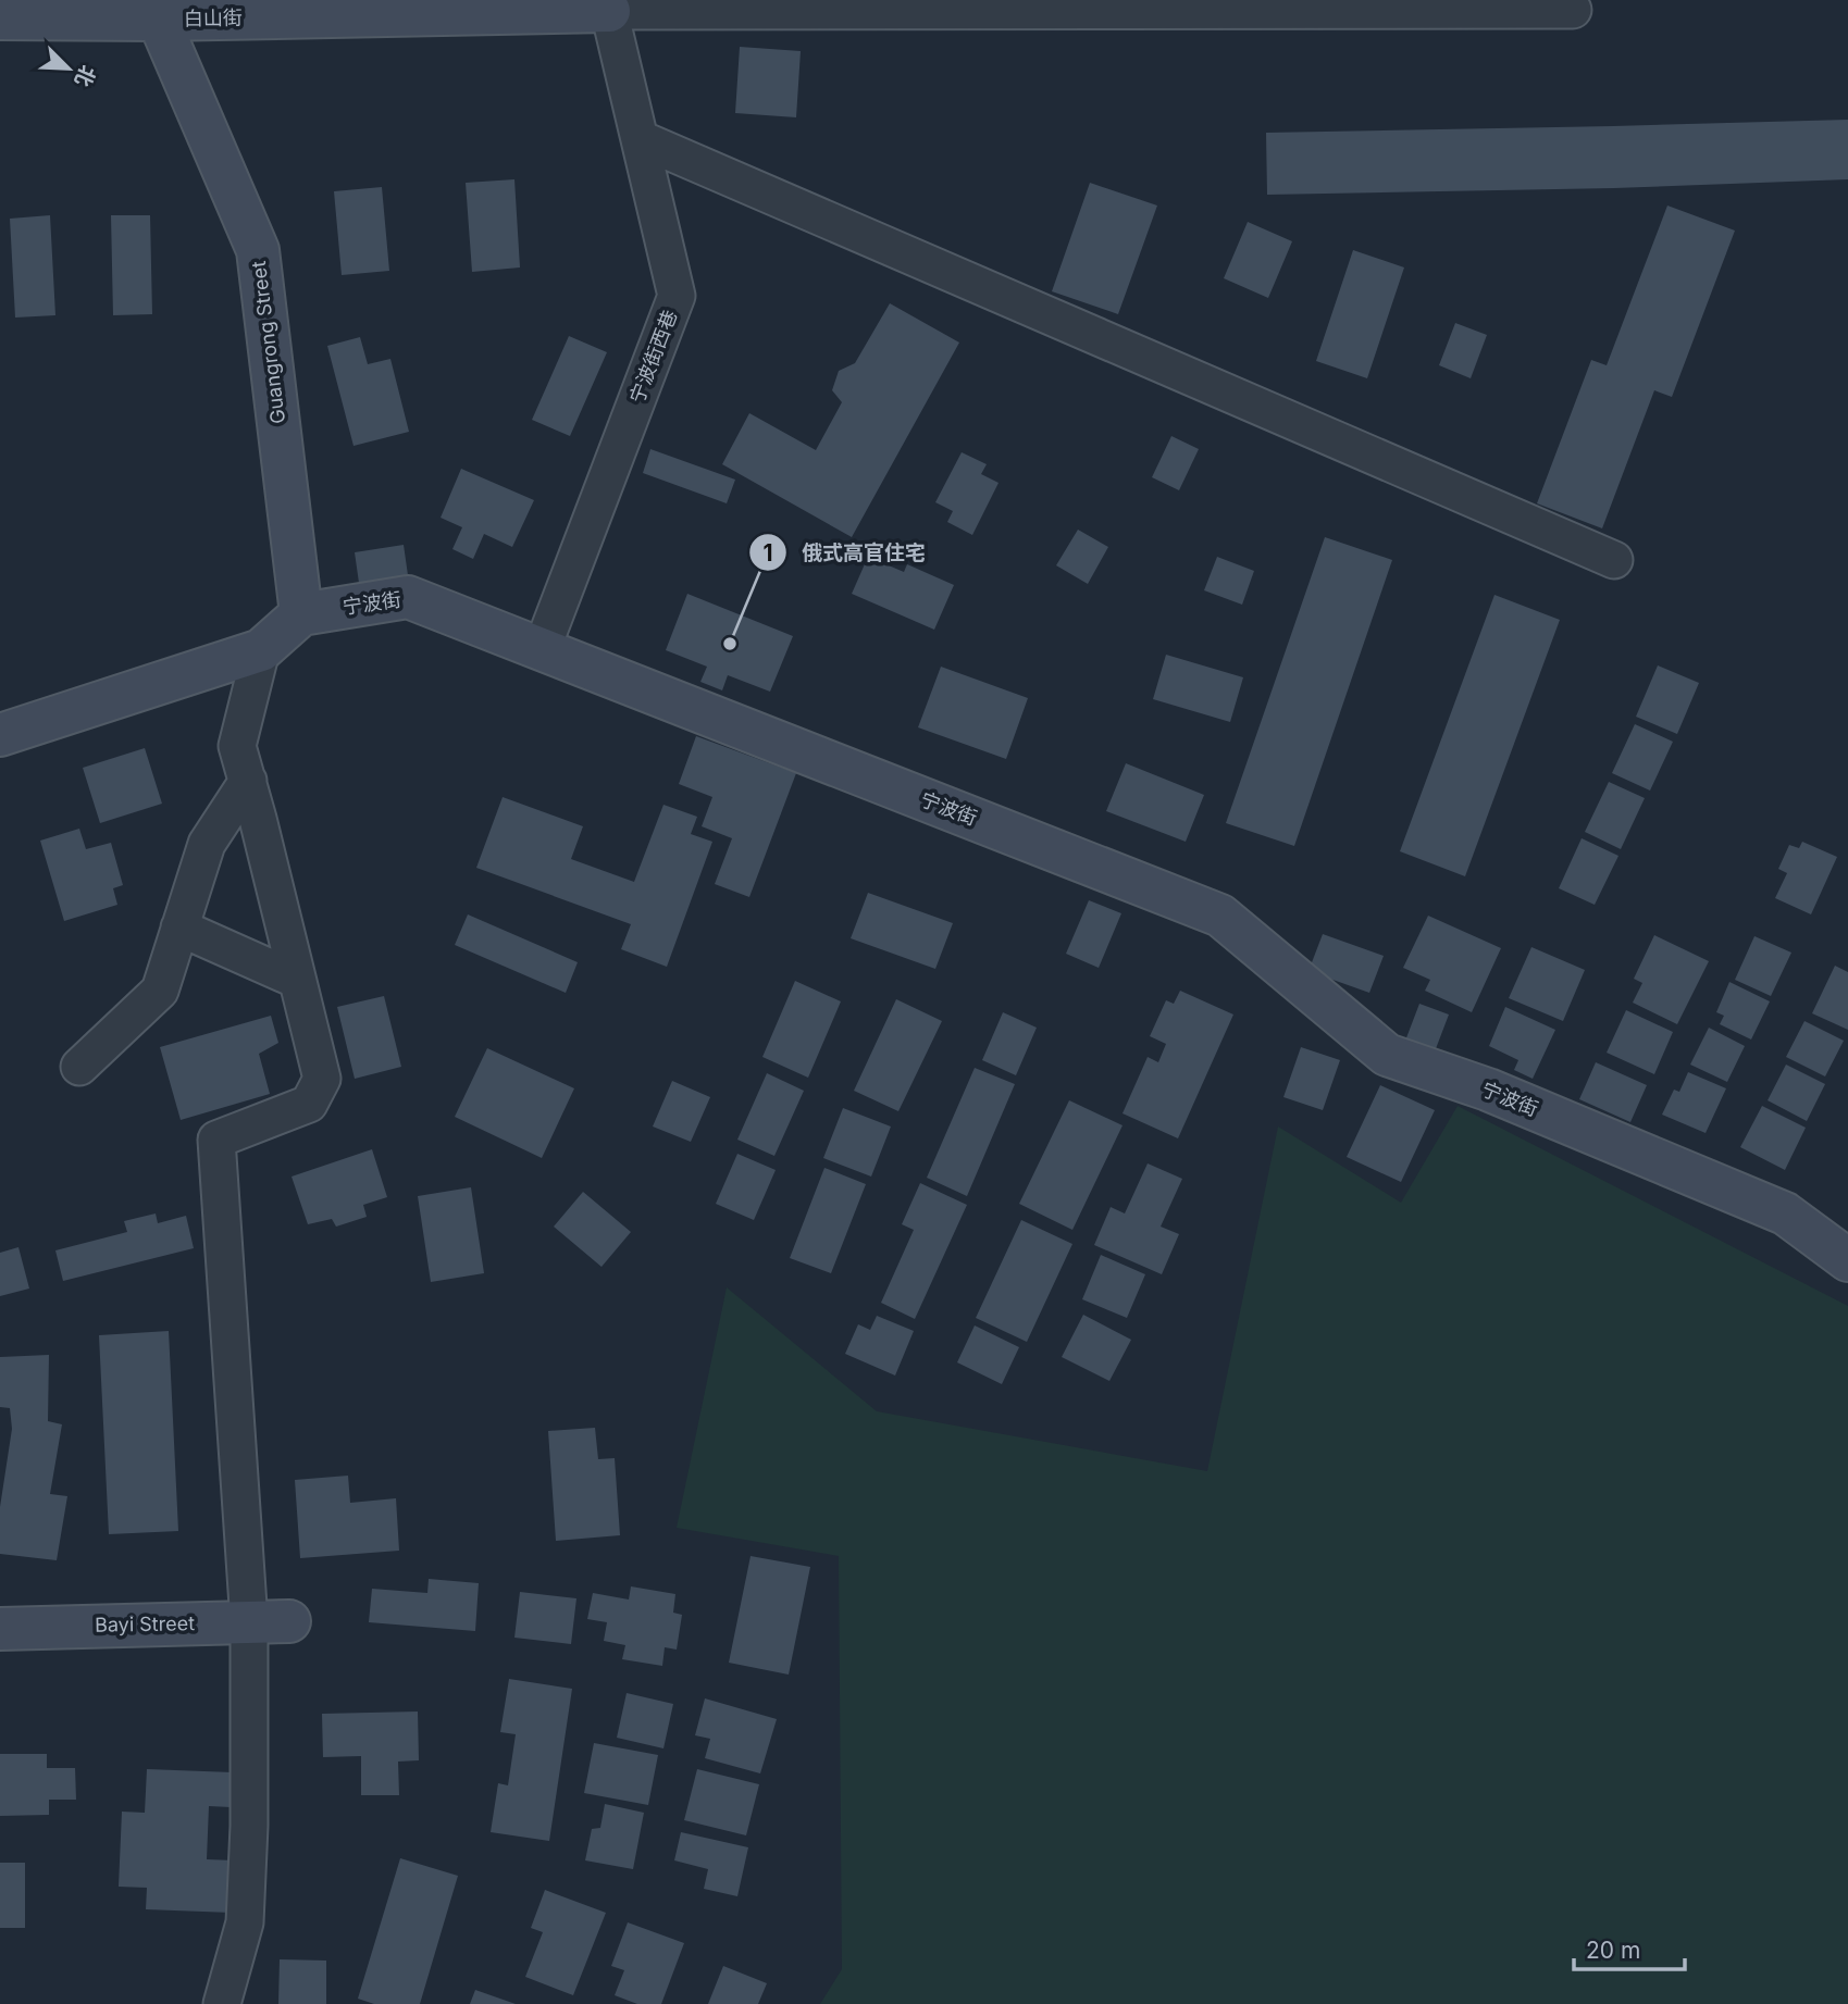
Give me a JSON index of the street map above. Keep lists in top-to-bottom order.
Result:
{
  "streets": {
    "street": [
      "白山街",
      "Guangrong Street",
      "宁波街西巷",
      "宁波街",
      "Bayi Street"
    ]
  },
  "crossings": [
    ["白山街", "Guangrong Street"],
    ["白山街", "宁波街西巷"],
    ["Guangrong Street", "宁波街"],
    ["宁波街西巷", "宁波街"]
  ],
  "places": ["俄式高官住宅"],
  "scale_bar": "20 m",
  "north": "bottom right"
}
